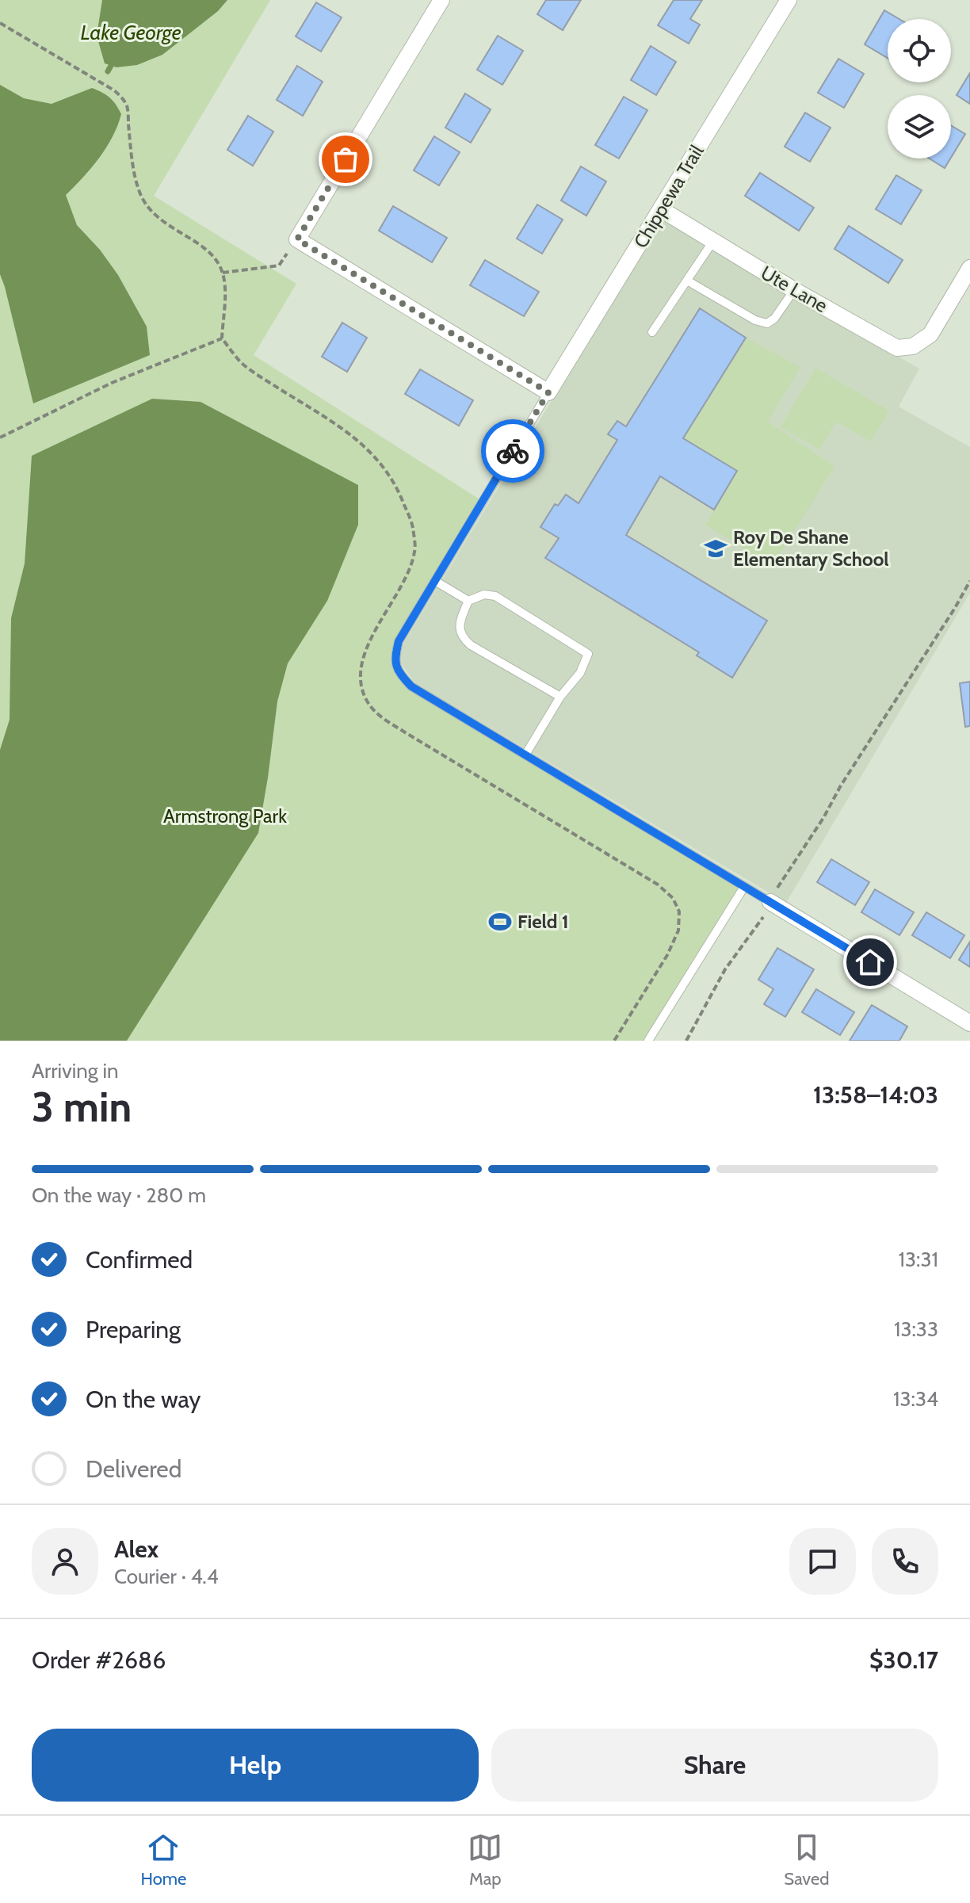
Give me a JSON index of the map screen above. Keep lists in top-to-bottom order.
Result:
{
  "streets": {
    "street": ["Chippewa Trail", "Ute Lane"]
  },
  "crossings": [
    ["Chippewa Trail", "Ute Lane"]
  ],
  "water": ["Lake George"],
  "parks": ["Armstrong Park"],
  "places": {
    "school or university": ["Roy De Shane Elementary School"],
    "sports": ["Field 1"]
  },
  "page": {
    "heading": ["3 min", "Arriving in", "13:58–14:03"],
    "panel": [
      "Alex",
      "Courier · 4.4",
      "Order #2686",
      "$30.17"
    ],
    "bar": "On the way · 280 m",
    "list": [
      ["Confirmed", "13:31"],
      ["Preparing", "13:33"],
      ["On the way", "13:34"],
      "Delivered"
    ],
    "buttons": ["Help", "Share"],
    "tabs": ["Home", "Map", "Saved"]
  }
}
